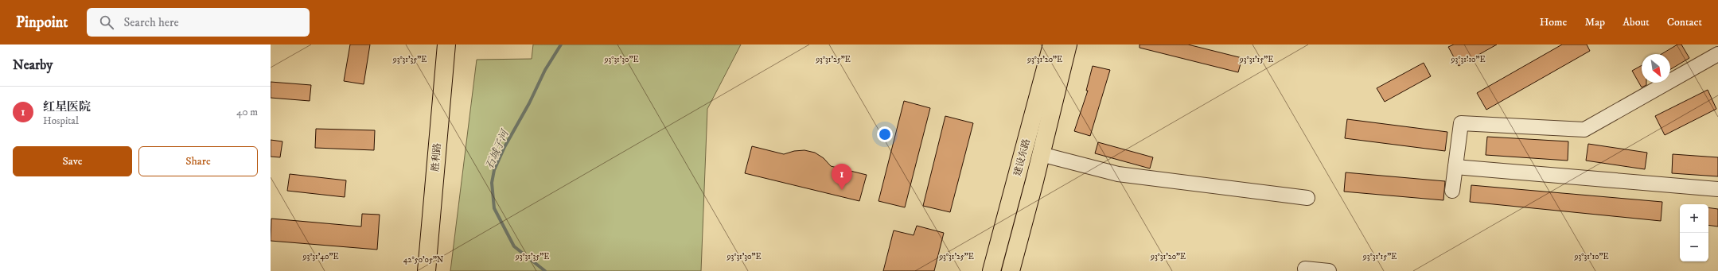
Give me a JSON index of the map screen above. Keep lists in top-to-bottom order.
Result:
{
  "streets": {
    "main road": ["胜利路", "建设东路"]
  },
  "water": ["石城子河"],
  "north": "bottom right",
  "page": {
    "header": "Pinpoint",
    "search": "Search here",
    "nav": [
      "Home",
      "Map",
      "About",
      "Contact"
    ],
    "heading": "Nearby",
    "list": [
      {
        "mark": "1",
        "name": "红星医院",
        "note": "Hospital",
        "value": "40 m"
      }
    ],
    "buttons": ["Save", "Share"],
    "pins": "1",
    "map_buttons": ["+", "−"]
  },
  "coordinates": [
    "93°31'35\"E",
    "93°31'30\"E",
    "93°31'25\"E",
    "93°31'20\"E",
    "93°31'10\"E",
    "93°31'15\"E",
    "93°31'40\"E",
    "42°50'05\"N"
  ]
}
